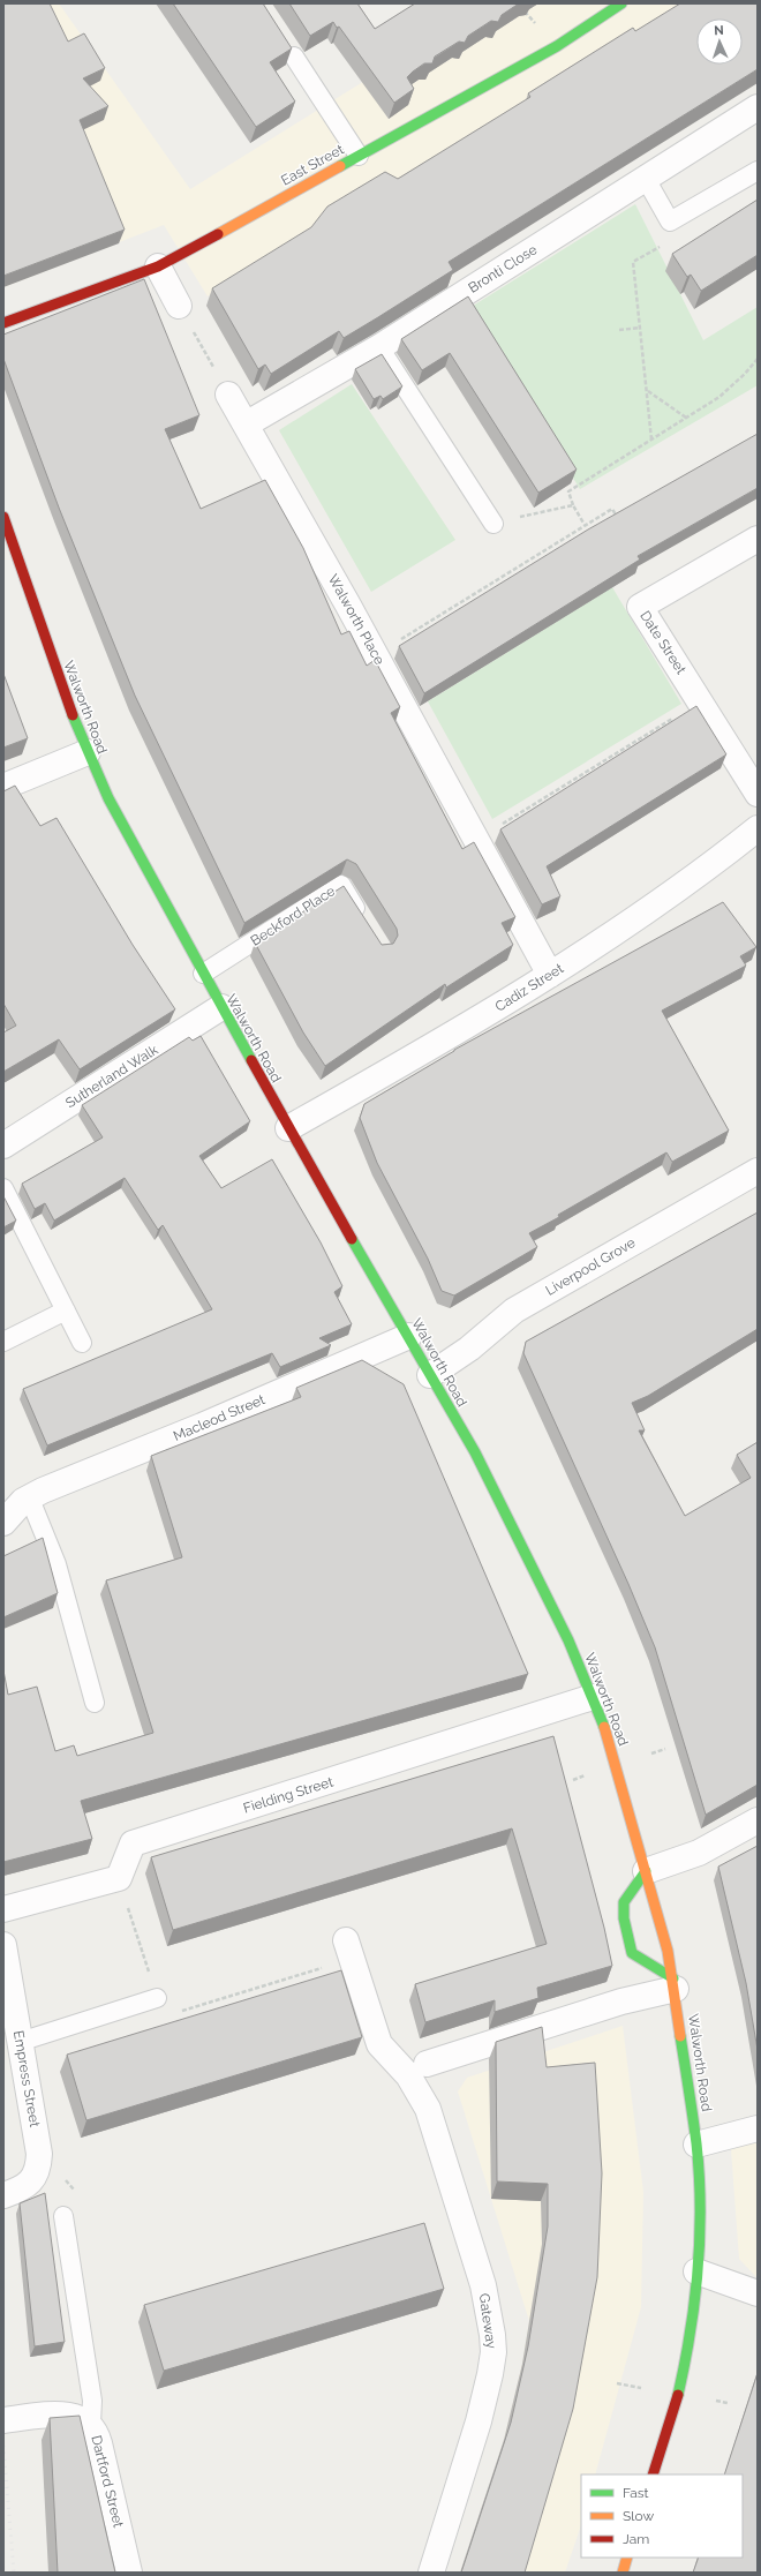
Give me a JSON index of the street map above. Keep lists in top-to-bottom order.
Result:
{
  "streets": {
    "main road": ["East Street", "Walworth Road"],
    "street": [
      "Bronti Close",
      "Walworth Place",
      "Date Street",
      "Cadiz Street",
      "Sutherland Walk",
      "Liverpool Grove",
      "Macleod Street",
      "Fielding Street",
      "Empress Street",
      "Gateway",
      "Dartford Street"
    ],
    "lane": ["Beckford Place"]
  },
  "crossings": [
    ["Bronti Close", "Walworth Place"],
    ["Walworth Place", "Cadiz Street"],
    ["Walworth Road", "Beckford Place"],
    ["Walworth Road", "Cadiz Street"],
    ["Walworth Road", "Sutherland Walk"],
    ["Walworth Road", "Liverpool Grove"],
    ["Walworth Road", "Macleod Street"],
    ["Walworth Road", "Fielding Street"]
  ],
  "legend": ["Fast", "Slow", "Jam"],
  "north": "top"
}
